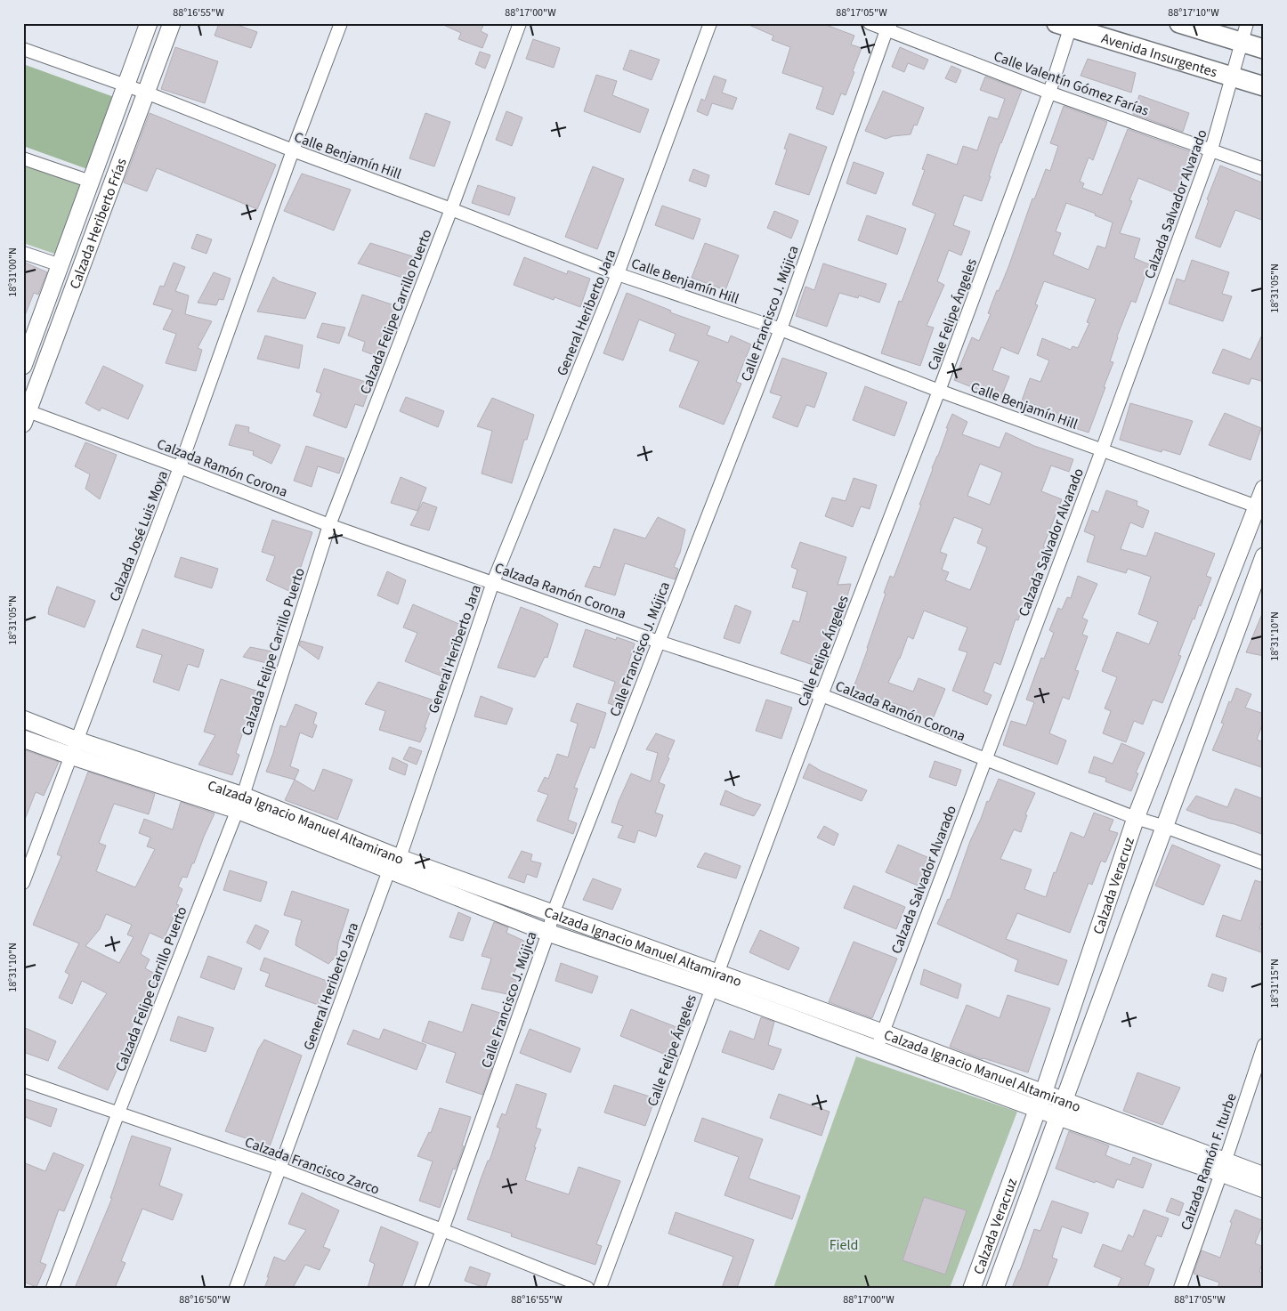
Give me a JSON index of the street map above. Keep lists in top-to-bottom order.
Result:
{
  "streets": {
    "main road": ["Avenida Insurgentes"],
    "street": [
      "Calle Valentín Gómez Farías",
      "Calle Benjamín Hill",
      "Calzada Salvador Alvarado",
      "Calzada Heriberto Frías",
      "Calzada Felipe Carrillo Puerto",
      "General Heriberto Jara",
      "Calle Francisco J. Mújica",
      "Calle Felipe Ángeles",
      "Calzada Ramón Corona",
      "Calzada José Luis Moya",
      "Calzada Ignacio Manuel Altamirano",
      "Calzada Veracruz",
      "Calzada Ramón F. Iturbe",
      "Calzada Francisco Zarco"
    ]
  },
  "crossings": [
    ["Avenida Insurgentes", "Calzada Salvador Alvarado"],
    ["Avenida Insurgentes", "Calle Felipe Ángeles"],
    ["Calle Valentín Gómez Farías", "Calzada Salvador Alvarado"],
    ["Calle Valentín Gómez Farías", "Calle Francisco J. Mújica"],
    ["Calle Valentín Gómez Farías", "Calle Felipe Ángeles"],
    ["Calle Benjamín Hill", "Calzada Salvador Alvarado"],
    ["Calle Benjamín Hill", "Calzada Heriberto Frías"],
    ["Calle Benjamín Hill", "Calzada Felipe Carrillo Puerto"],
    ["Calle Benjamín Hill", "General Heriberto Jara"],
    ["Calle Benjamín Hill", "Calle Francisco J. Mújica"],
    ["Calle Benjamín Hill", "Calle Felipe Ángeles"],
    ["Calle Benjamín Hill", "Calzada José Luis Moya"],
    ["Calle Benjamín Hill", "Calzada Veracruz"],
    ["Calzada Salvador Alvarado", "Calzada Ramón Corona"],
    ["Calzada Salvador Alvarado", "Calzada Ignacio Manuel Altamirano"],
    ["Calzada Heriberto Frías", "Calzada Ramón Corona"],
    ["Calzada Felipe Carrillo Puerto", "Calzada Ramón Corona"],
    ["Calzada Felipe Carrillo Puerto", "Calzada Ignacio Manuel Altamirano"],
    ["Calzada Felipe Carrillo Puerto", "Calzada Francisco Zarco"],
    ["General Heriberto Jara", "Calzada Ramón Corona"],
    ["General Heriberto Jara", "Calzada Ignacio Manuel Altamirano"],
    ["General Heriberto Jara", "Calzada Francisco Zarco"],
    ["Calle Francisco J. Mújica", "Calzada Ramón Corona"],
    ["Calle Francisco J. Mújica", "Calzada Ignacio Manuel Altamirano"],
    ["Calle Francisco J. Mújica", "Calzada Francisco Zarco"],
    ["Calle Felipe Ángeles", "Calzada Ramón Corona"],
    ["Calle Felipe Ángeles", "Calzada Ignacio Manuel Altamirano"],
    ["Calzada Ramón Corona", "Calzada José Luis Moya"],
    ["Calzada Ramón Corona", "Calzada Veracruz"],
    ["Calzada José Luis Moya", "Calzada Ignacio Manuel Altamirano"],
    ["Calzada Ignacio Manuel Altamirano", "Calzada Veracruz"],
    ["Calzada Ignacio Manuel Altamirano", "Calzada Ramón F. Iturbe"]
  ],
  "parks": ["Field"],
  "coordinates": [
    "88°16'55\"W",
    "88°17'00\"W",
    "88°17'05\"W",
    "88°17'10\"W",
    "18°31'00\"N",
    "18°31'05\"N",
    "18°31'10\"N",
    "18°31'15\"N",
    "88°16'50\"W"
  ]
}
